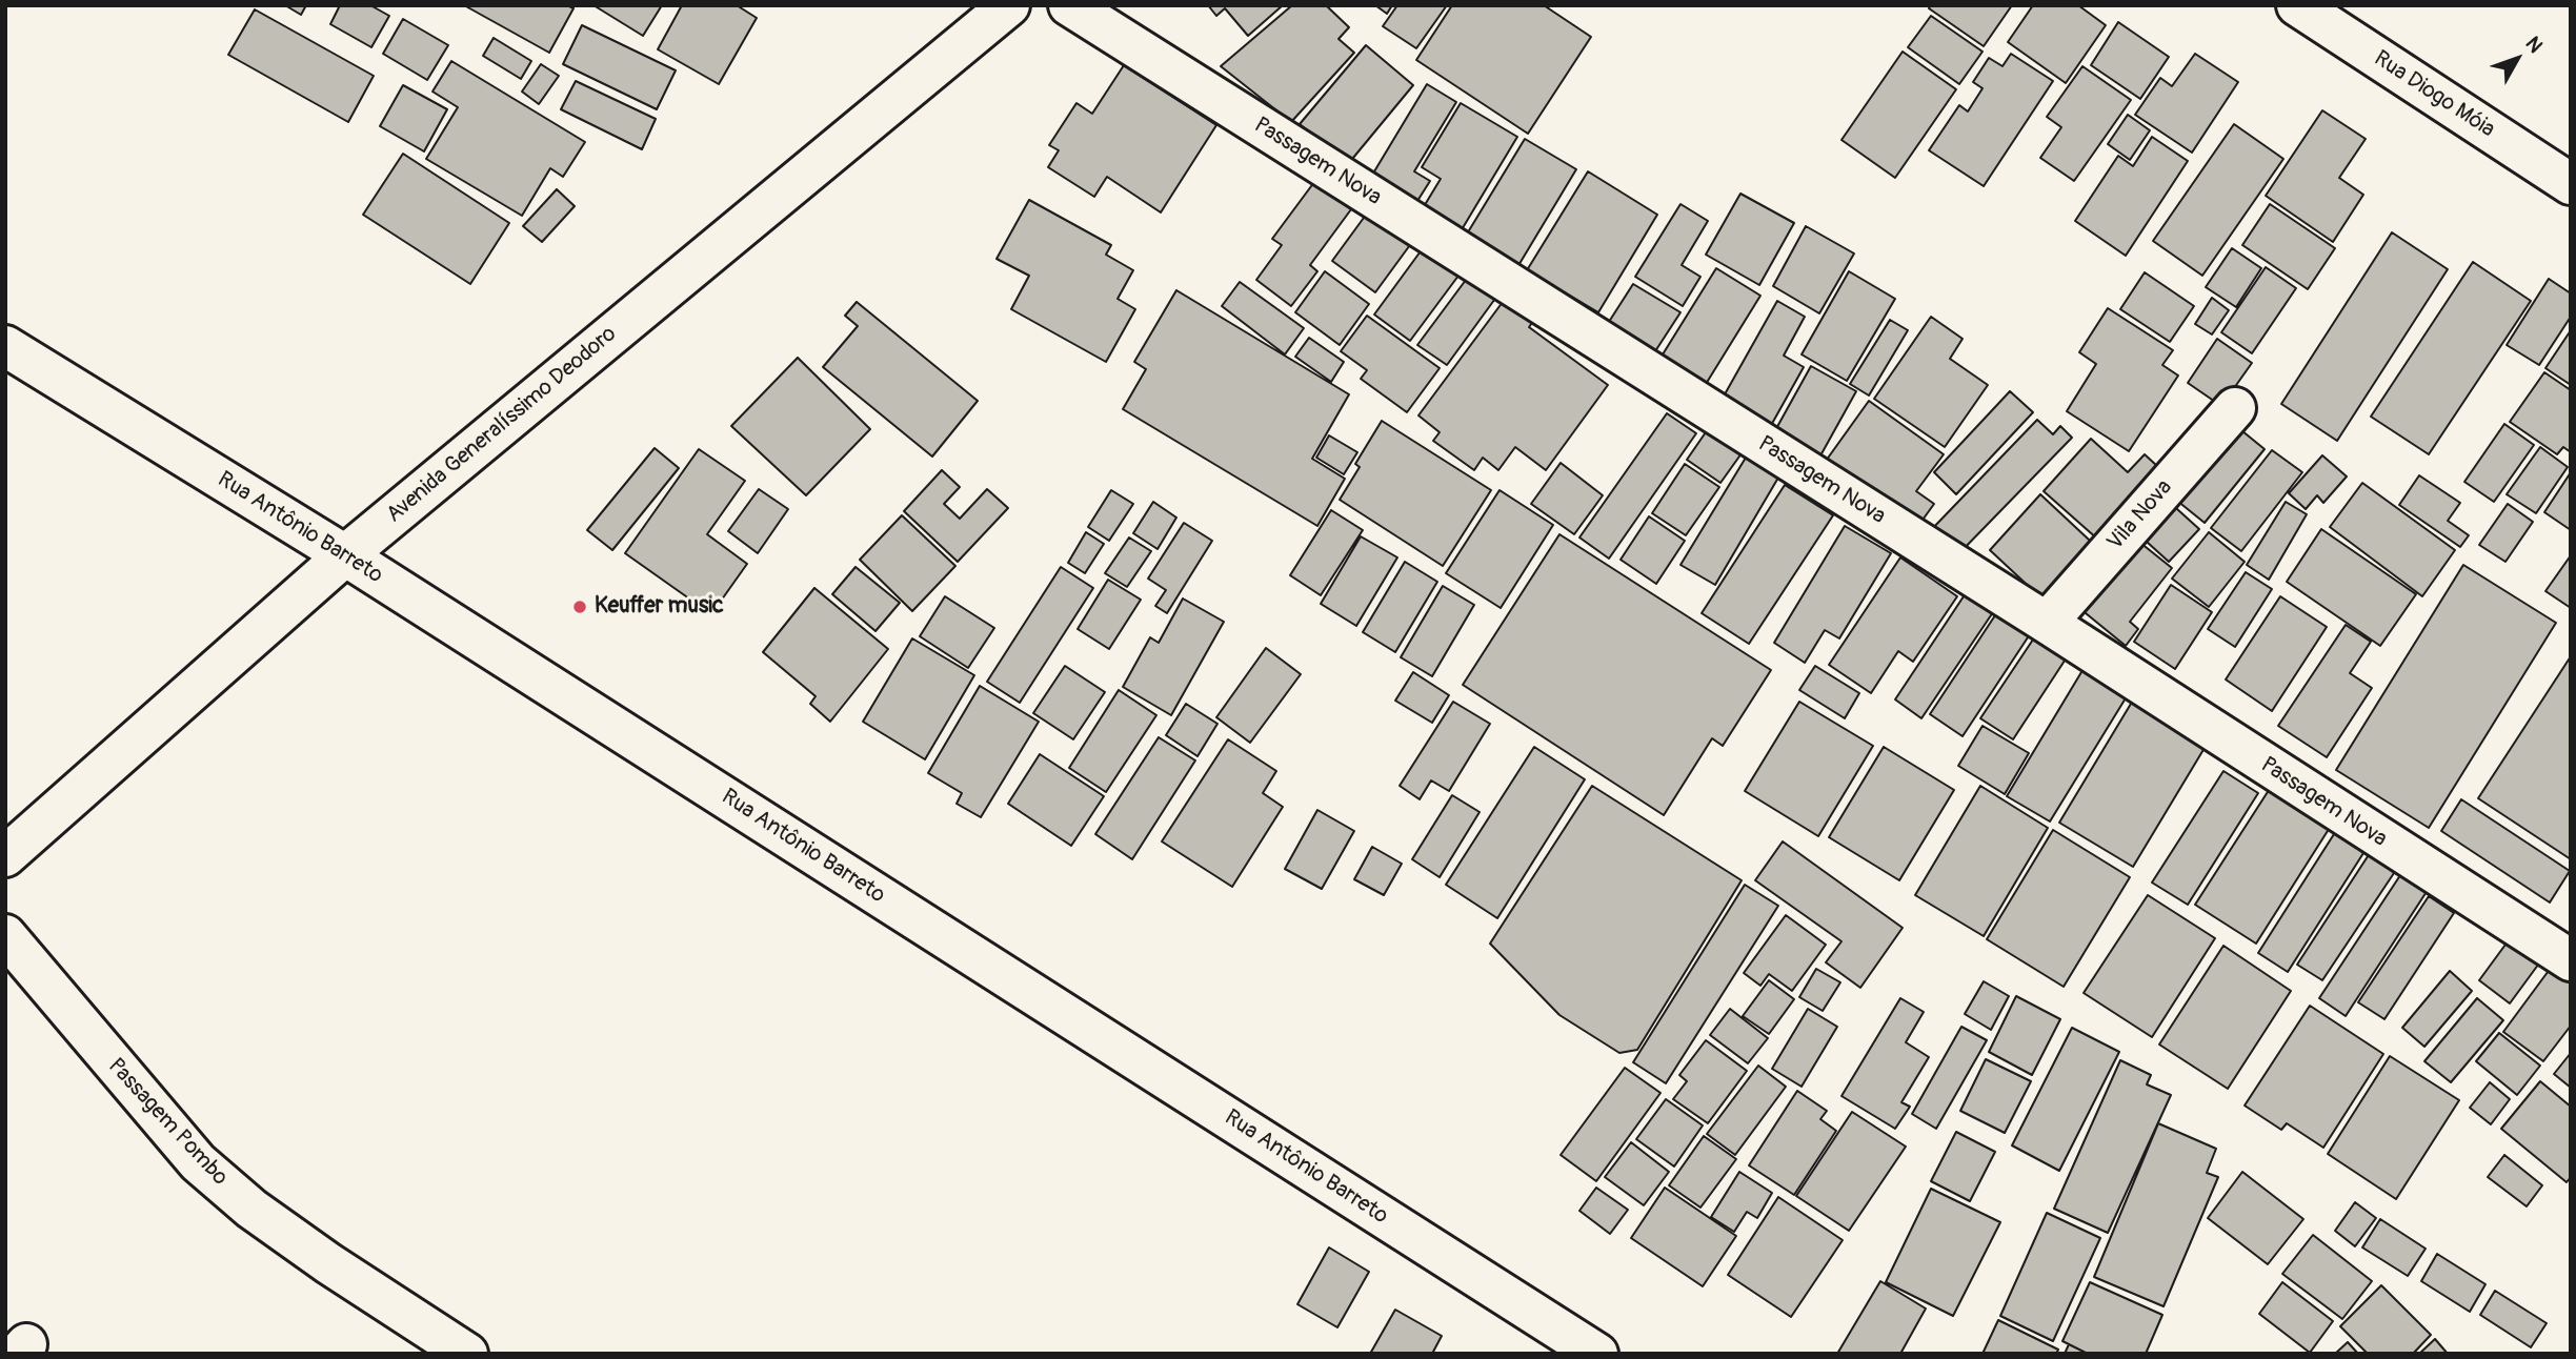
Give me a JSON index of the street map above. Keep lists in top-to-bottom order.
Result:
{
  "streets": {
    "street": [
      "Rua Diogo Móia",
      "Passagem Nova",
      "Avenida Generalíssimo Deodoro",
      "Vila Nova",
      "Rua Antônio Barreto",
      "Passagem Pombo"
    ]
  },
  "crossings": [
    ["Passagem Nova", "Vila Nova"],
    ["Avenida Generalíssimo Deodoro", "Rua Antônio Barreto"]
  ],
  "places": ["Keuffer music"],
  "north": "top right"
}
